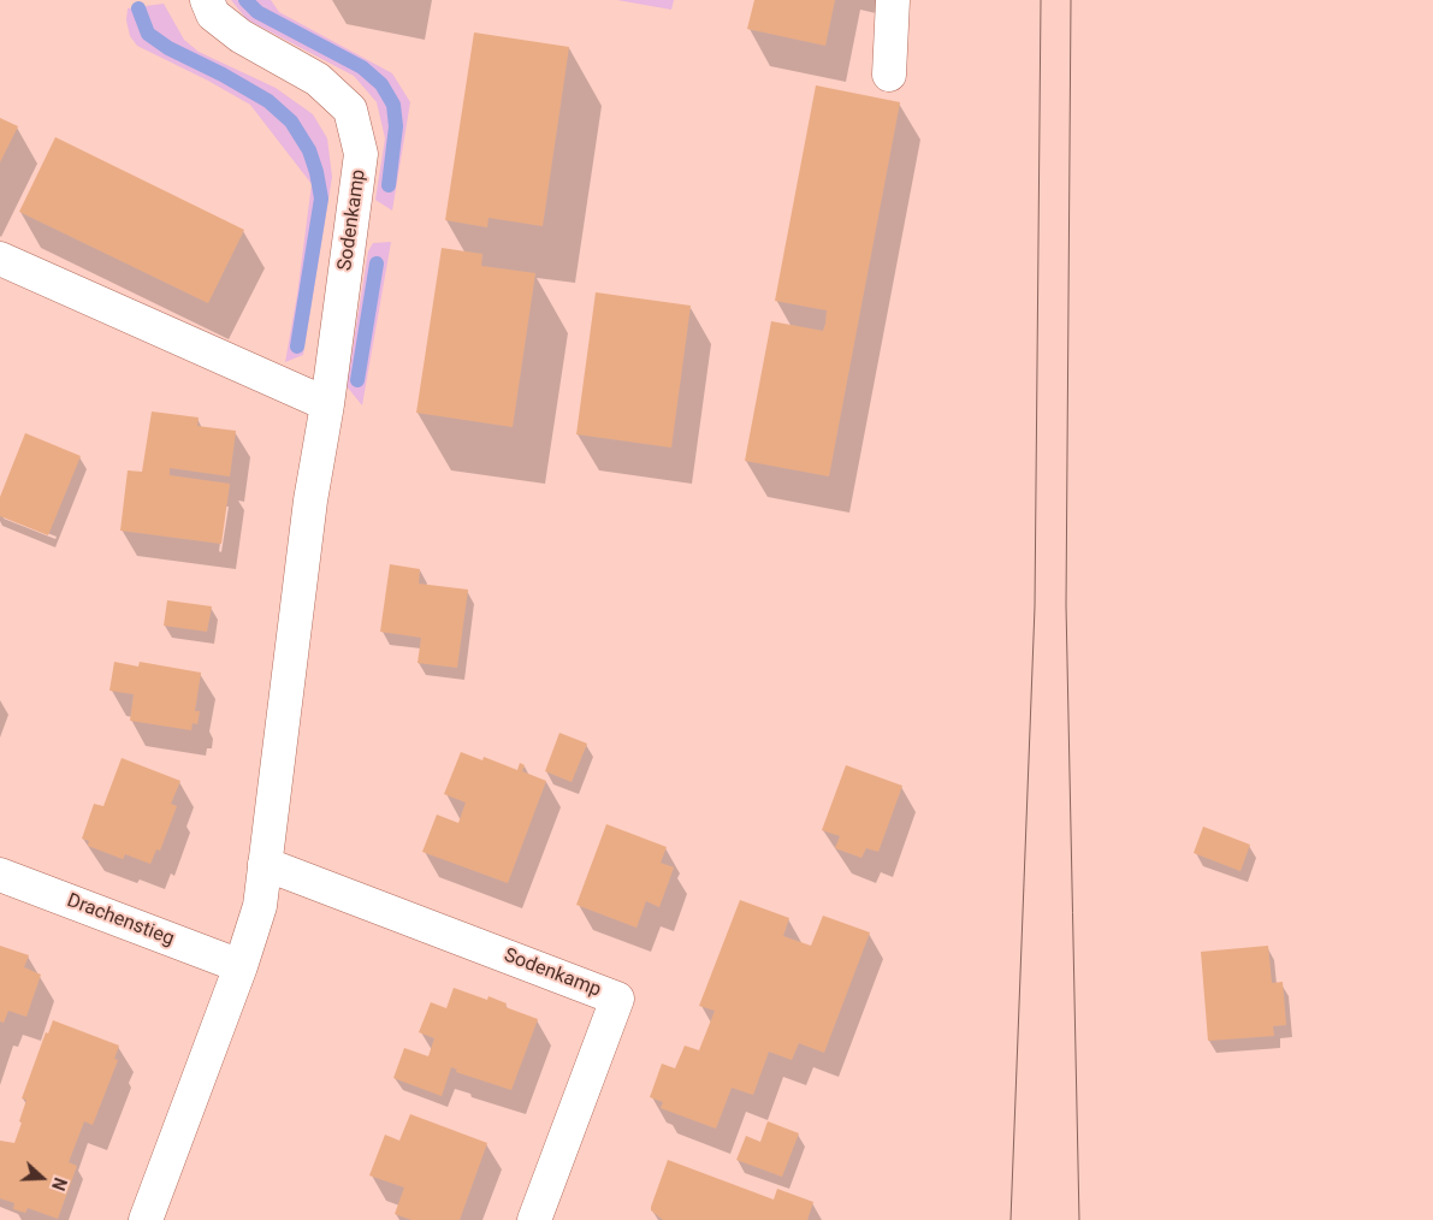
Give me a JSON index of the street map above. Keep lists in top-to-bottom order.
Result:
{
  "streets": {
    "street": ["Sodenkamp", "Drachenstieg"]
  },
  "crossings": [
    ["Sodenkamp", "Drachenstieg"]
  ],
  "north": "right"
}
